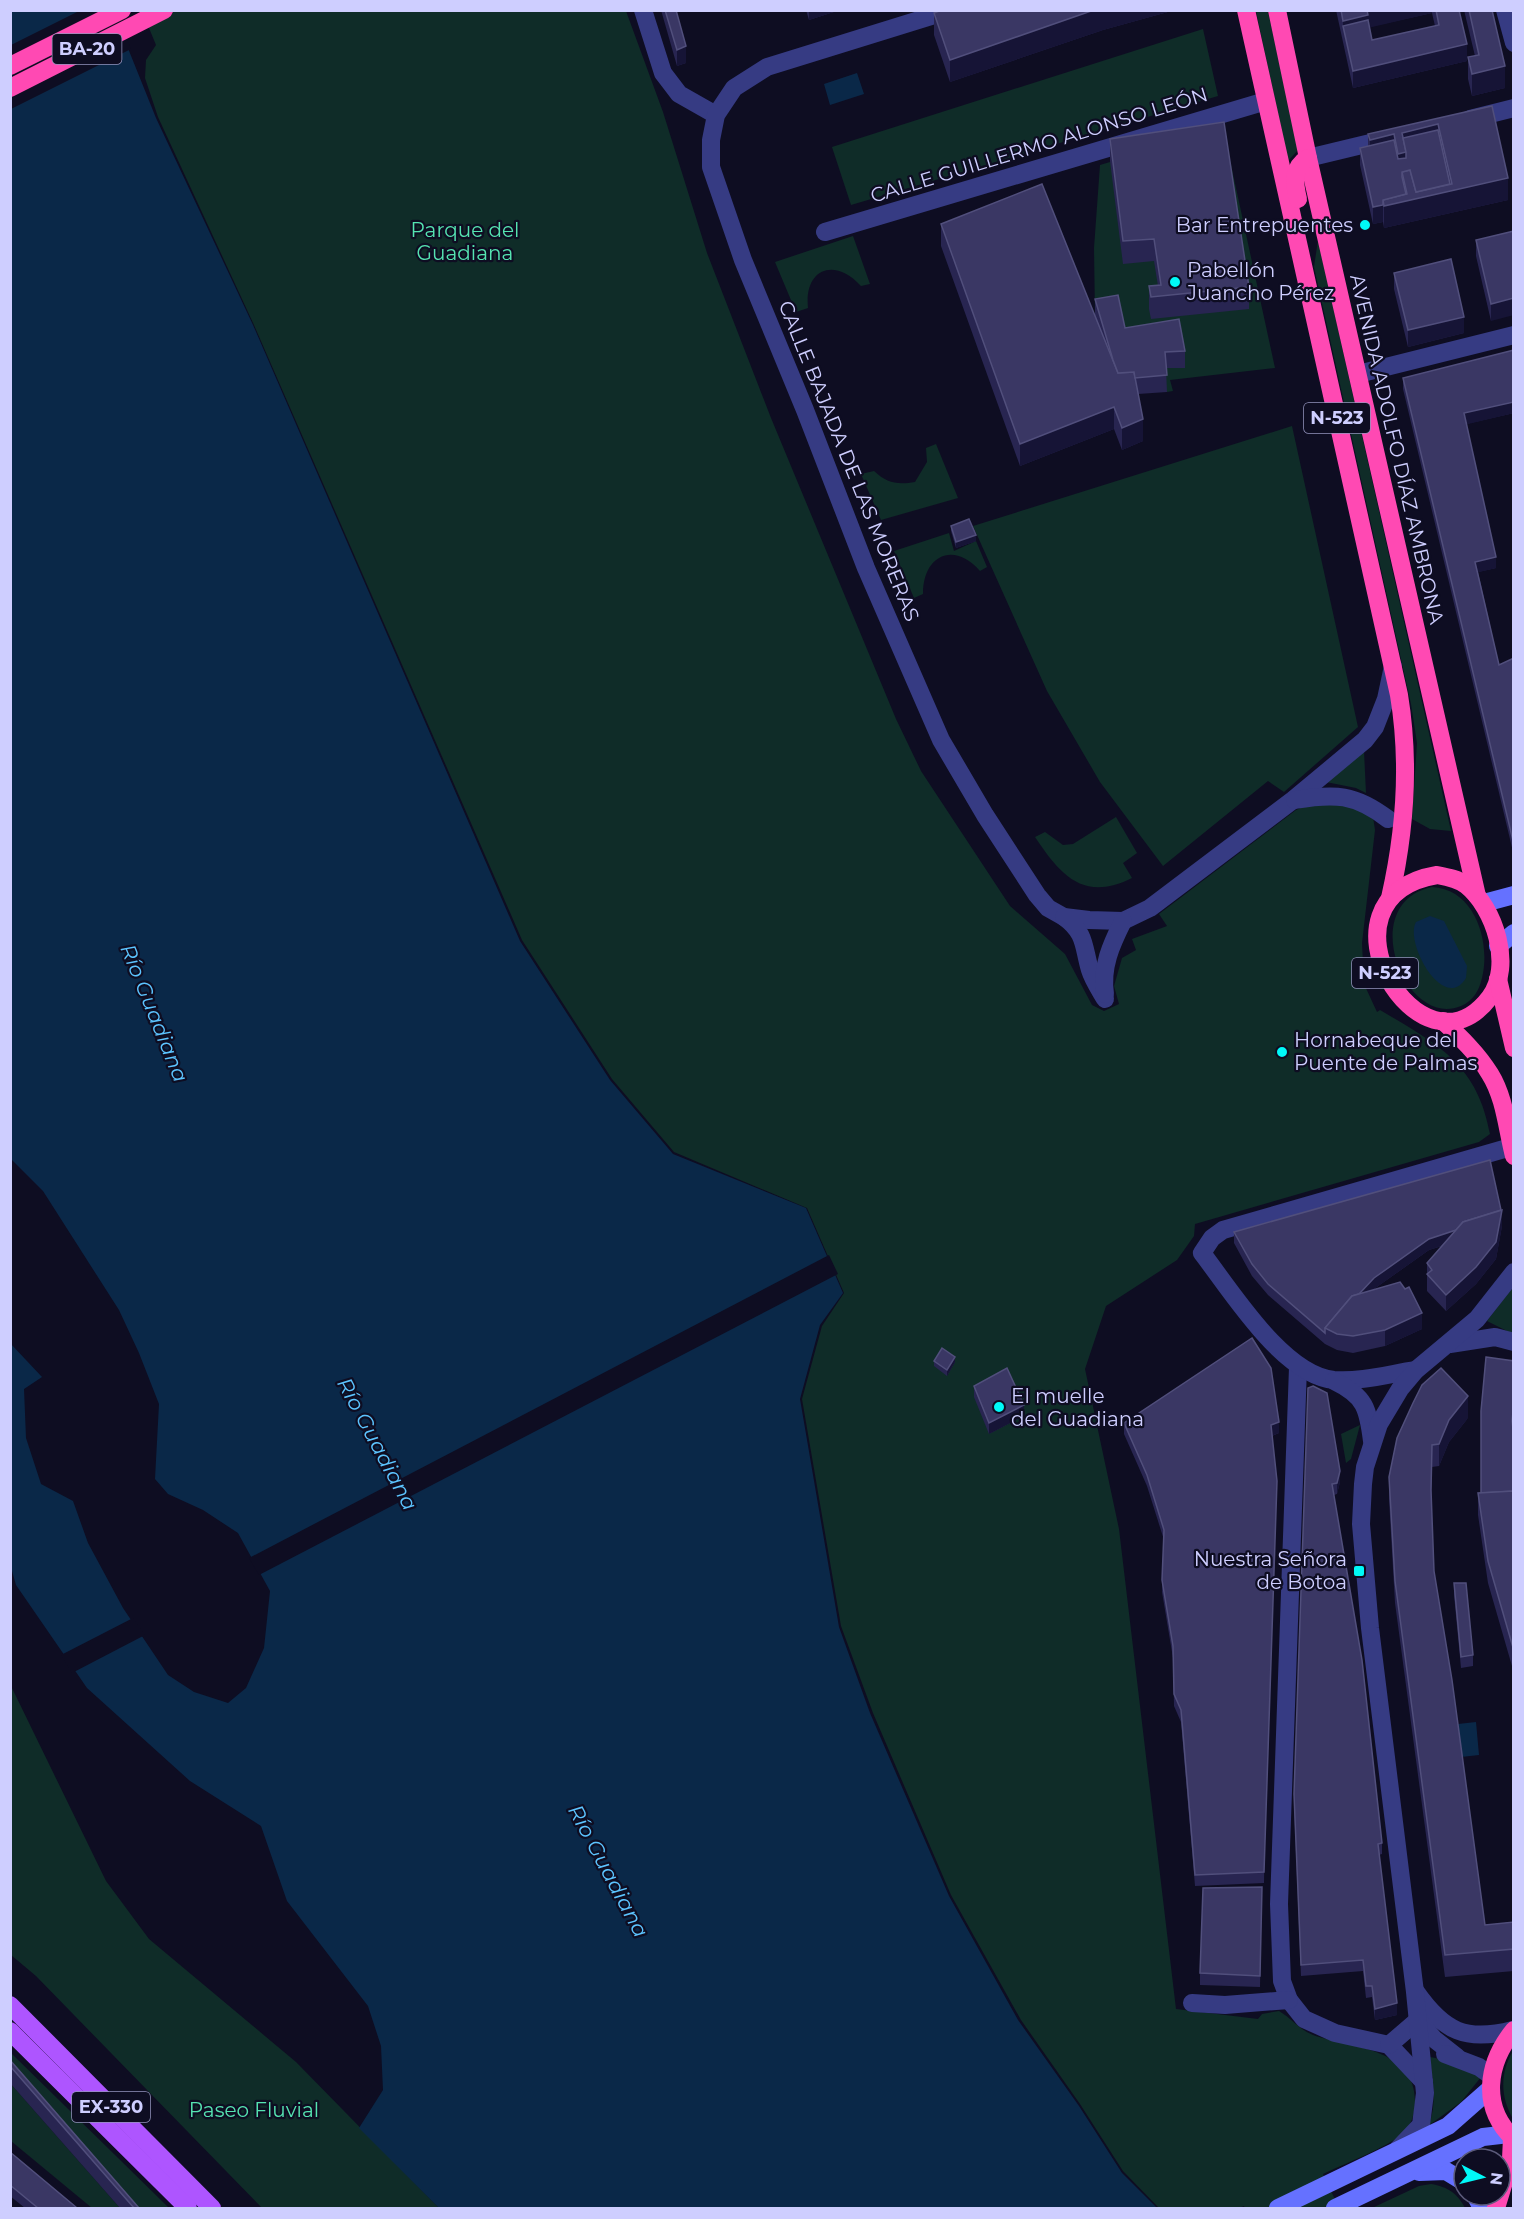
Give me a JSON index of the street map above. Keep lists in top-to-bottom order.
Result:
{
  "streets": {
    "highway": ["BA-20", "N-523", "AVENIDA ADOLFO DÍAZ AMBRONA"],
    "main road": ["EX-330"],
    "street": ["CALLE GUILLERMO ALONSO LEÓN", "CALLE BAJADA DE LAS MORERAS"]
  },
  "crossings": [
    ["CALLE GUILLERMO ALONSO LEÓN", "N-523"],
    ["N-523", "AVENIDA ADOLFO DÍAZ AMBRONA"]
  ],
  "water": ["Río Guadiana"],
  "parks": ["Parque del Guadiana", "Paseo Fluvial"],
  "places": {
    "other": [
      "Bar Entrepuentes",
      "Pabellón Juancho Pérez",
      "Hornabeque del Puente de Palmas",
      "El muelle del Guadiana"
    ],
    "transit": ["Nuestra Señora de Botoa"]
  },
  "north": "right"
}
